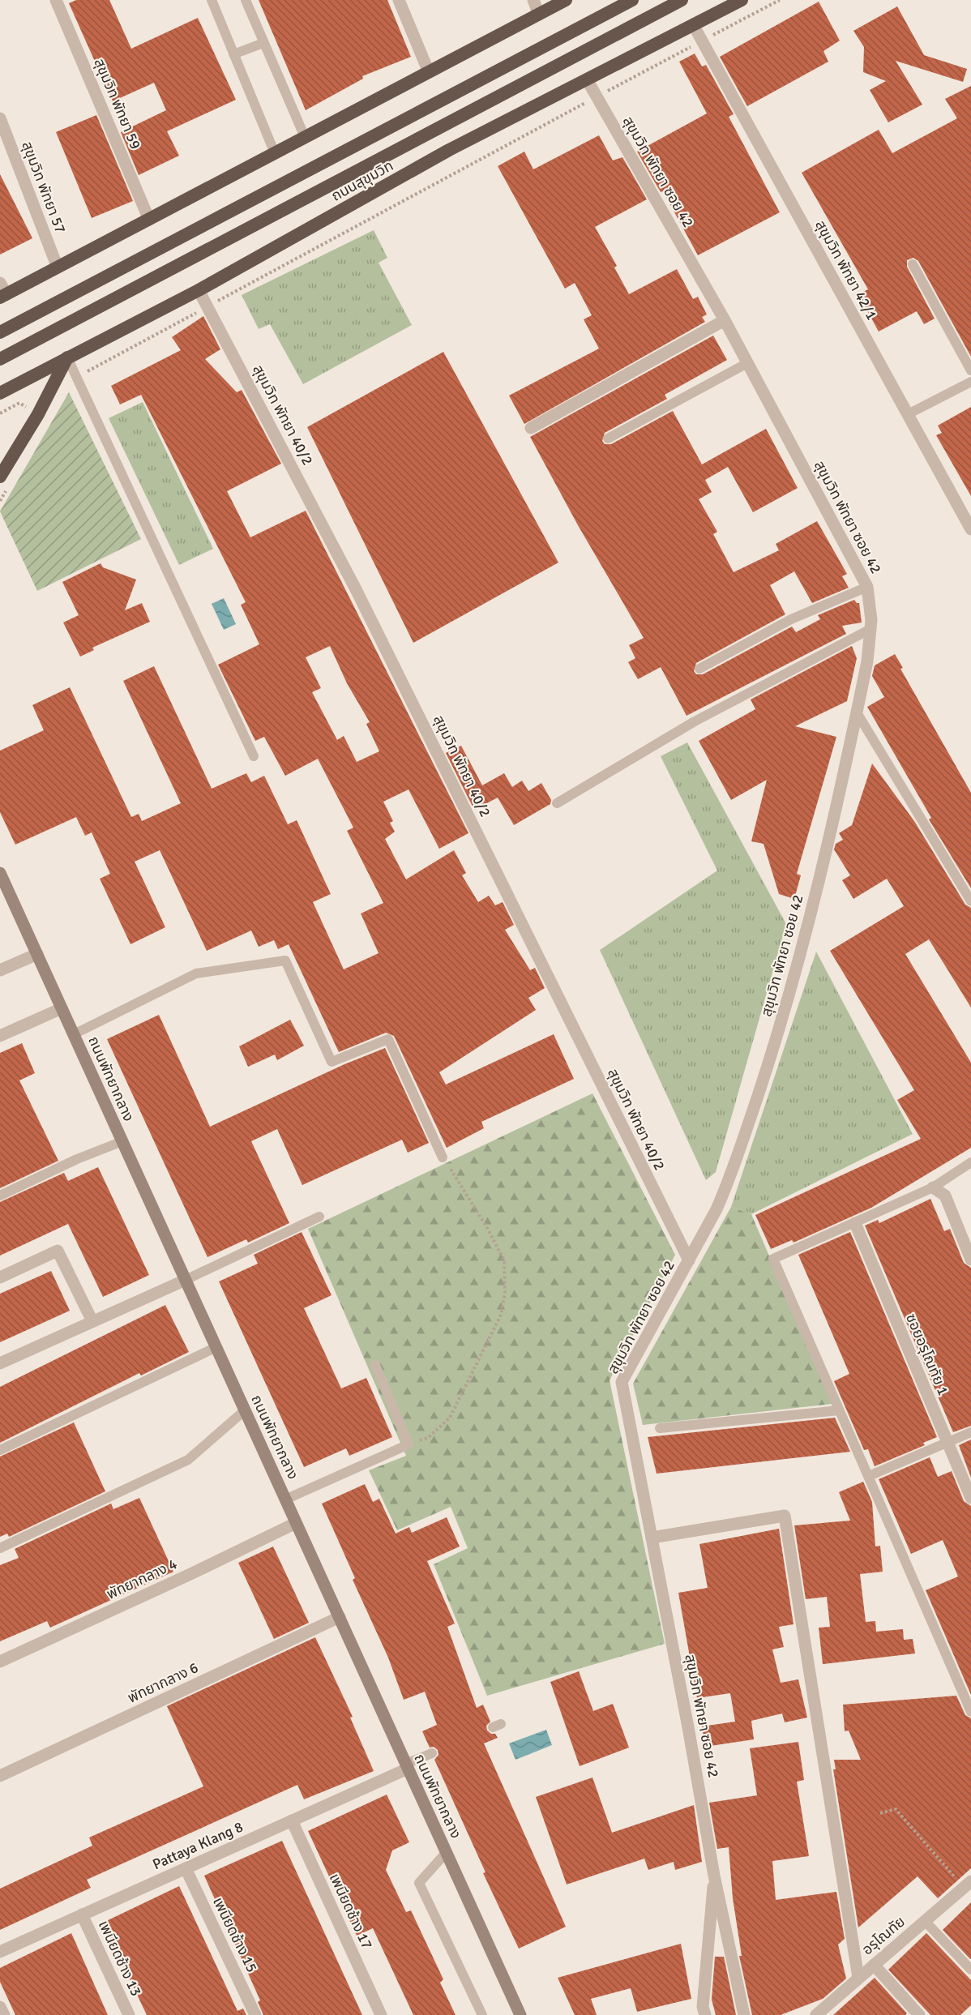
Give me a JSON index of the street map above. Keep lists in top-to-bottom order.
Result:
{
  "streets": {
    "highway": ["ถนนสุขุมวิท"],
    "main road": ["ถนนพัทยากลาง"],
    "street": [
      "สุขุมวิท พัทยา 59",
      "สุขุมวิท พัทยา ซอย 42",
      "สุขุมวิท พัทยา 57",
      "สุขุมวิท พัทยา 42/1",
      "สุขุมวิท พัทยา 40/2",
      "ซอยอรุโณทัย 1",
      "พัทยากลาง 4",
      "พัทยากลาง 6",
      "Pattaya Klang 8",
      "เพนียดช้าง 17",
      "เพนียดช้าง 15",
      "อรุโณทัย",
      "เพนียดช้าง 13"
    ]
  },
  "crossings": [
    ["สุขุมวิท พัทยา ซอย 42", "ถนนสุขุมวิท"],
    ["สุขุมวิท พัทยา ซอย 42", "สุขุมวิท พัทยา 40/2"],
    ["ถนนสุขุมวิท", "สุขุมวิท พัทยา 42/1"],
    ["ถนนสุขุมวิท", "สุขุมวิท พัทยา 40/2"],
    ["ถนนพัทยากลาง", "พัทยากลาง 4"],
    ["ถนนพัทยากลาง", "พัทยากลาง 6"],
    ["ถนนพัทยากลาง", "Pattaya Klang 8"],
    ["Pattaya Klang 8", "เพนียดช้าง 17"],
    ["Pattaya Klang 8", "เพนียดช้าง 15"],
    ["Pattaya Klang 8", "เพนียดช้าง 13"]
  ]
}
